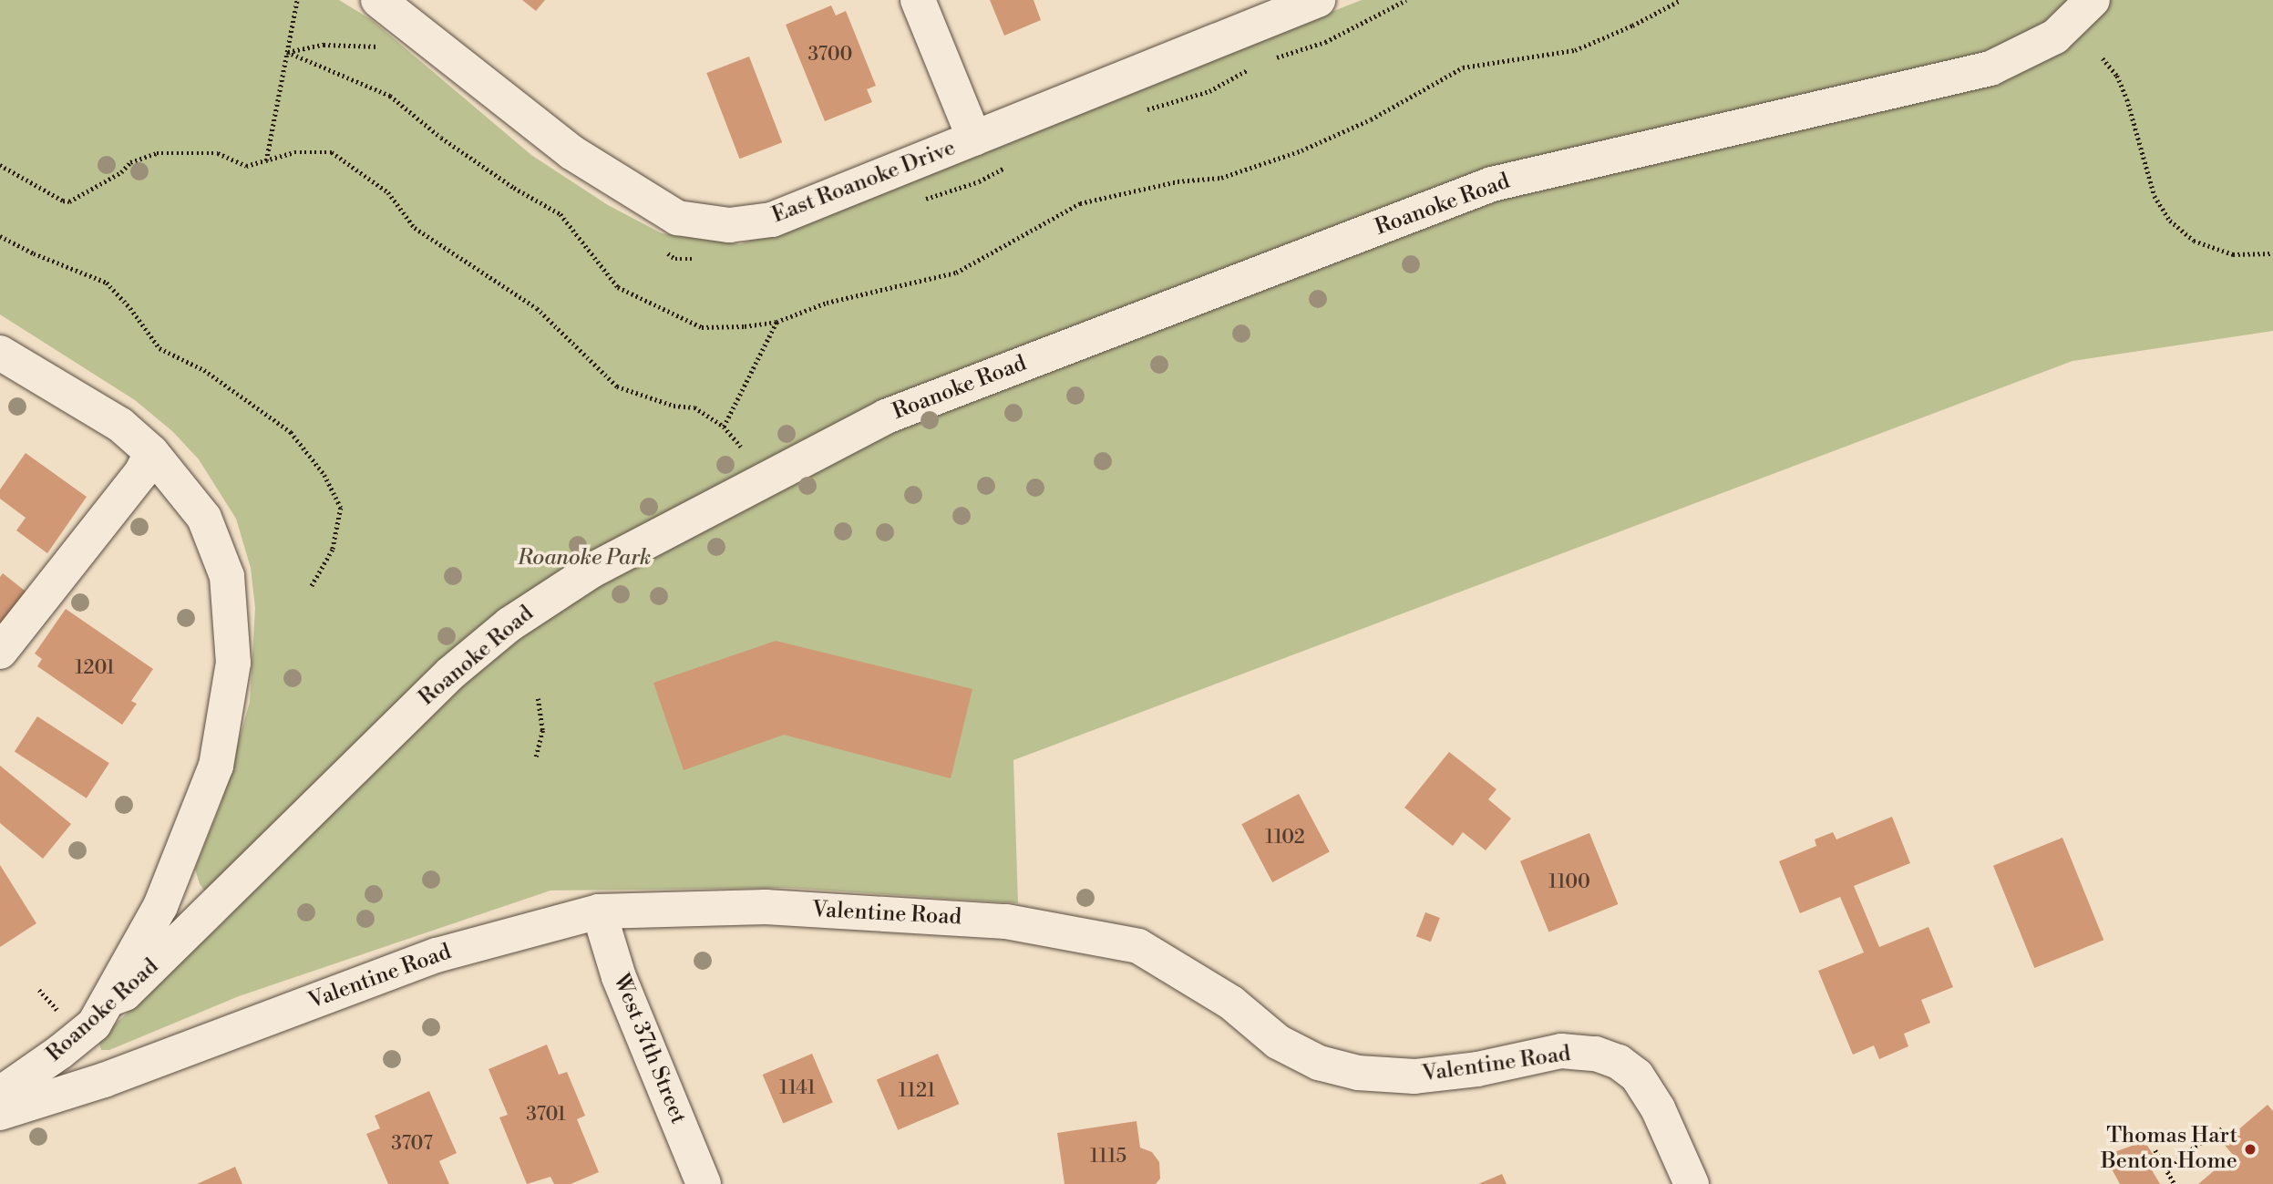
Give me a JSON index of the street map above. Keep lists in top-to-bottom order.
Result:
{
  "streets": {
    "street": [
      "East Roanoke Drive",
      "Roanoke Road",
      "Valentine Road",
      "West 37th Street"
    ]
  },
  "crossings": [
    ["Valentine Road", "West 37th Street"]
  ],
  "parks": ["Roanoke Park"],
  "places": ["Thomas Hart Benton Home"],
  "house_numbers": [
    "3700",
    "1201",
    "1102",
    "1100",
    "1141",
    "1121",
    "3701",
    "3707",
    "1115"
  ]
}
